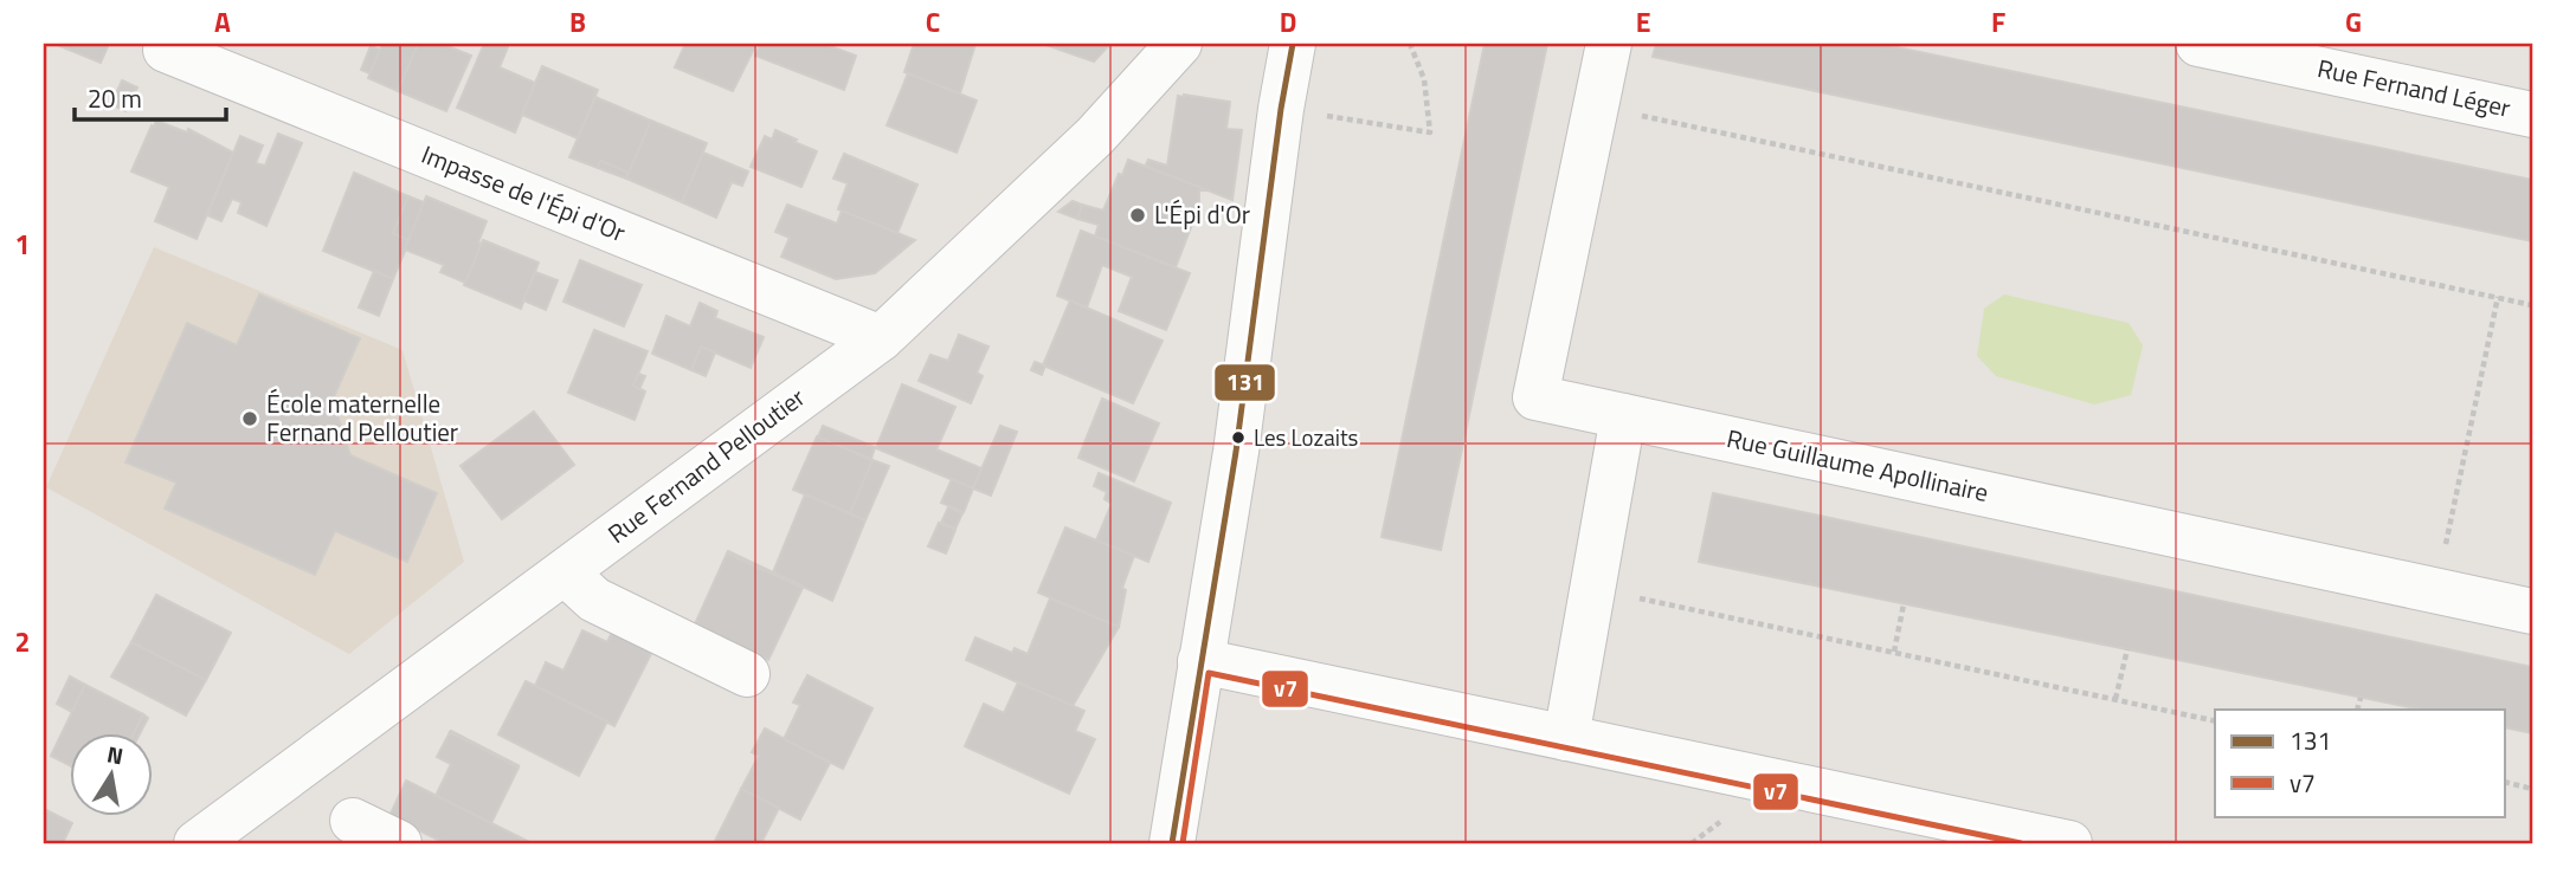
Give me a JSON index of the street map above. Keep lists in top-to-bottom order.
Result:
{
  "streets": {
    "street": [
      "Rue Fernand Léger",
      "Impasse de l'Épi d'Or",
      "Rue Fernand Pelloutier",
      "Rue Guillaume Apollinaire"
    ]
  },
  "crossings": [
    ["Impasse de l'Épi d'Or", "Rue Fernand Pelloutier"]
  ],
  "places": ["L'Épi d'Or", "École maternelle Fernand Pelloutier", "Les Lozaits"],
  "lines": ["transit line 131", "transit line v7"],
  "legend": ["131", "v7"],
  "scale_bar": "20 m",
  "north": "top",
  "grid": {
    "columns": [
      "A",
      "B",
      "C",
      "D",
      "E",
      "F",
      "G"
    ],
    "rows": ["1", "2"]
  }
}
